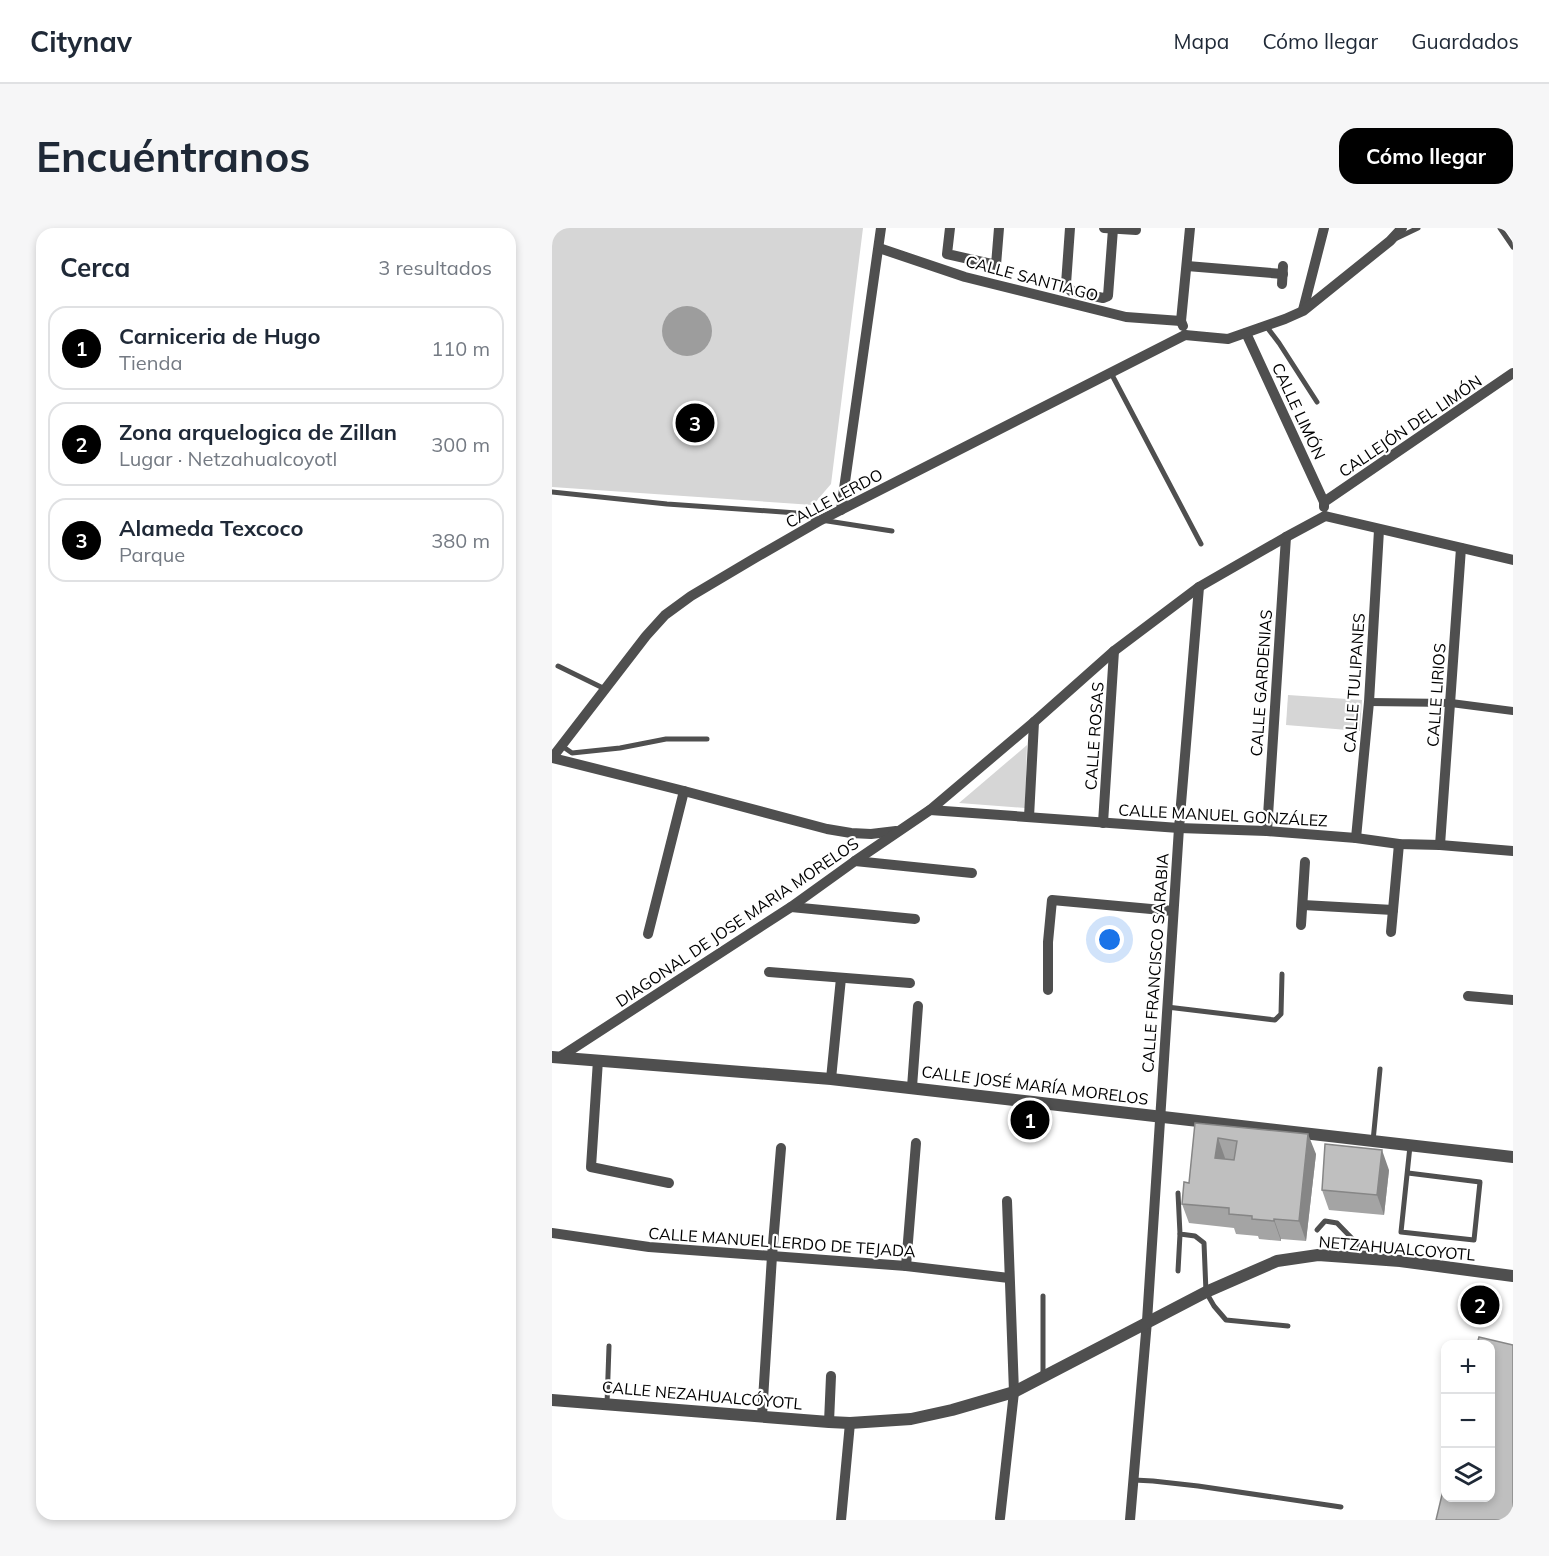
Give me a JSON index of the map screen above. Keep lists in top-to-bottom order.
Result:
{
  "streets": {
    "street": [
      "CALLE SANTIAGO",
      "CALLE LIMÓN",
      "CALLEJÓN DEL LIMÓN",
      "CALLE LERDO",
      "CALLE GARDENIAS",
      "CALLE TULIPANES",
      "CALLE LIRIOS",
      "CALLE ROSAS",
      "CALLE MANUEL GONZÁLEZ",
      "DIAGONAL DE JOSE MARIA MORELOS",
      "CALLE FRANCISCO SARABIA",
      "CALLE JOSÉ MARÍA MORELOS",
      "CALLE MANUEL LERDO DE TEJADA",
      "NETZAHUALCOYOTL",
      "CALLE NEZAHUALCÓYOTL"
    ]
  },
  "crossings": [
    ["CALLE LIMÓN", "CALLEJÓN DEL LIMÓN"],
    ["CALLE GARDENIAS", "CALLE MANUEL GONZÁLEZ"],
    ["CALLE GARDENIAS", "DIAGONAL DE JOSE MARIA MORELOS"],
    ["CALLE TULIPANES", "CALLE MANUEL GONZÁLEZ"],
    ["CALLE LIRIOS", "CALLE MANUEL GONZÁLEZ"],
    ["CALLE ROSAS", "CALLE MANUEL GONZÁLEZ"],
    ["CALLE ROSAS", "DIAGONAL DE JOSE MARIA MORELOS"],
    ["CALLE MANUEL GONZÁLEZ", "DIAGONAL DE JOSE MARIA MORELOS"],
    ["CALLE MANUEL GONZÁLEZ", "CALLE FRANCISCO SARABIA"],
    ["DIAGONAL DE JOSE MARIA MORELOS", "CALLE FRANCISCO SARABIA"],
    ["DIAGONAL DE JOSE MARIA MORELOS", "CALLE JOSÉ MARÍA MORELOS"],
    ["CALLE FRANCISCO SARABIA", "CALLE JOSÉ MARÍA MORELOS"],
    ["CALLE FRANCISCO SARABIA", "NETZAHUALCOYOTL"],
    ["CALLE FRANCISCO SARABIA", "CALLE NEZAHUALCÓYOTL"],
    ["NETZAHUALCOYOTL", "CALLE NEZAHUALCÓYOTL"]
  ],
  "page": {
    "header": "Citynav",
    "nav": ["Mapa", "Cómo llegar", "Guardados"],
    "buttons": "Cómo llegar",
    "title": "Encuéntranos",
    "heading": ["Cerca", "3 resultados"],
    "list": [
      {
        "mark": "1",
        "name": "Carniceria de Hugo",
        "note": "Tienda",
        "value": "110 m"
      },
      {
        "mark": "2",
        "name": "Zona arquelogica de Zillan",
        "note": "Lugar · Netzahualcoyotl",
        "value": "300 m"
      },
      {
        "mark": "3",
        "name": "Alameda Texcoco",
        "note": "Parque",
        "value": "380 m"
      }
    ],
    "pins": ["3", "1", "2"],
    "map_buttons": ["+", "−"]
  }
}
